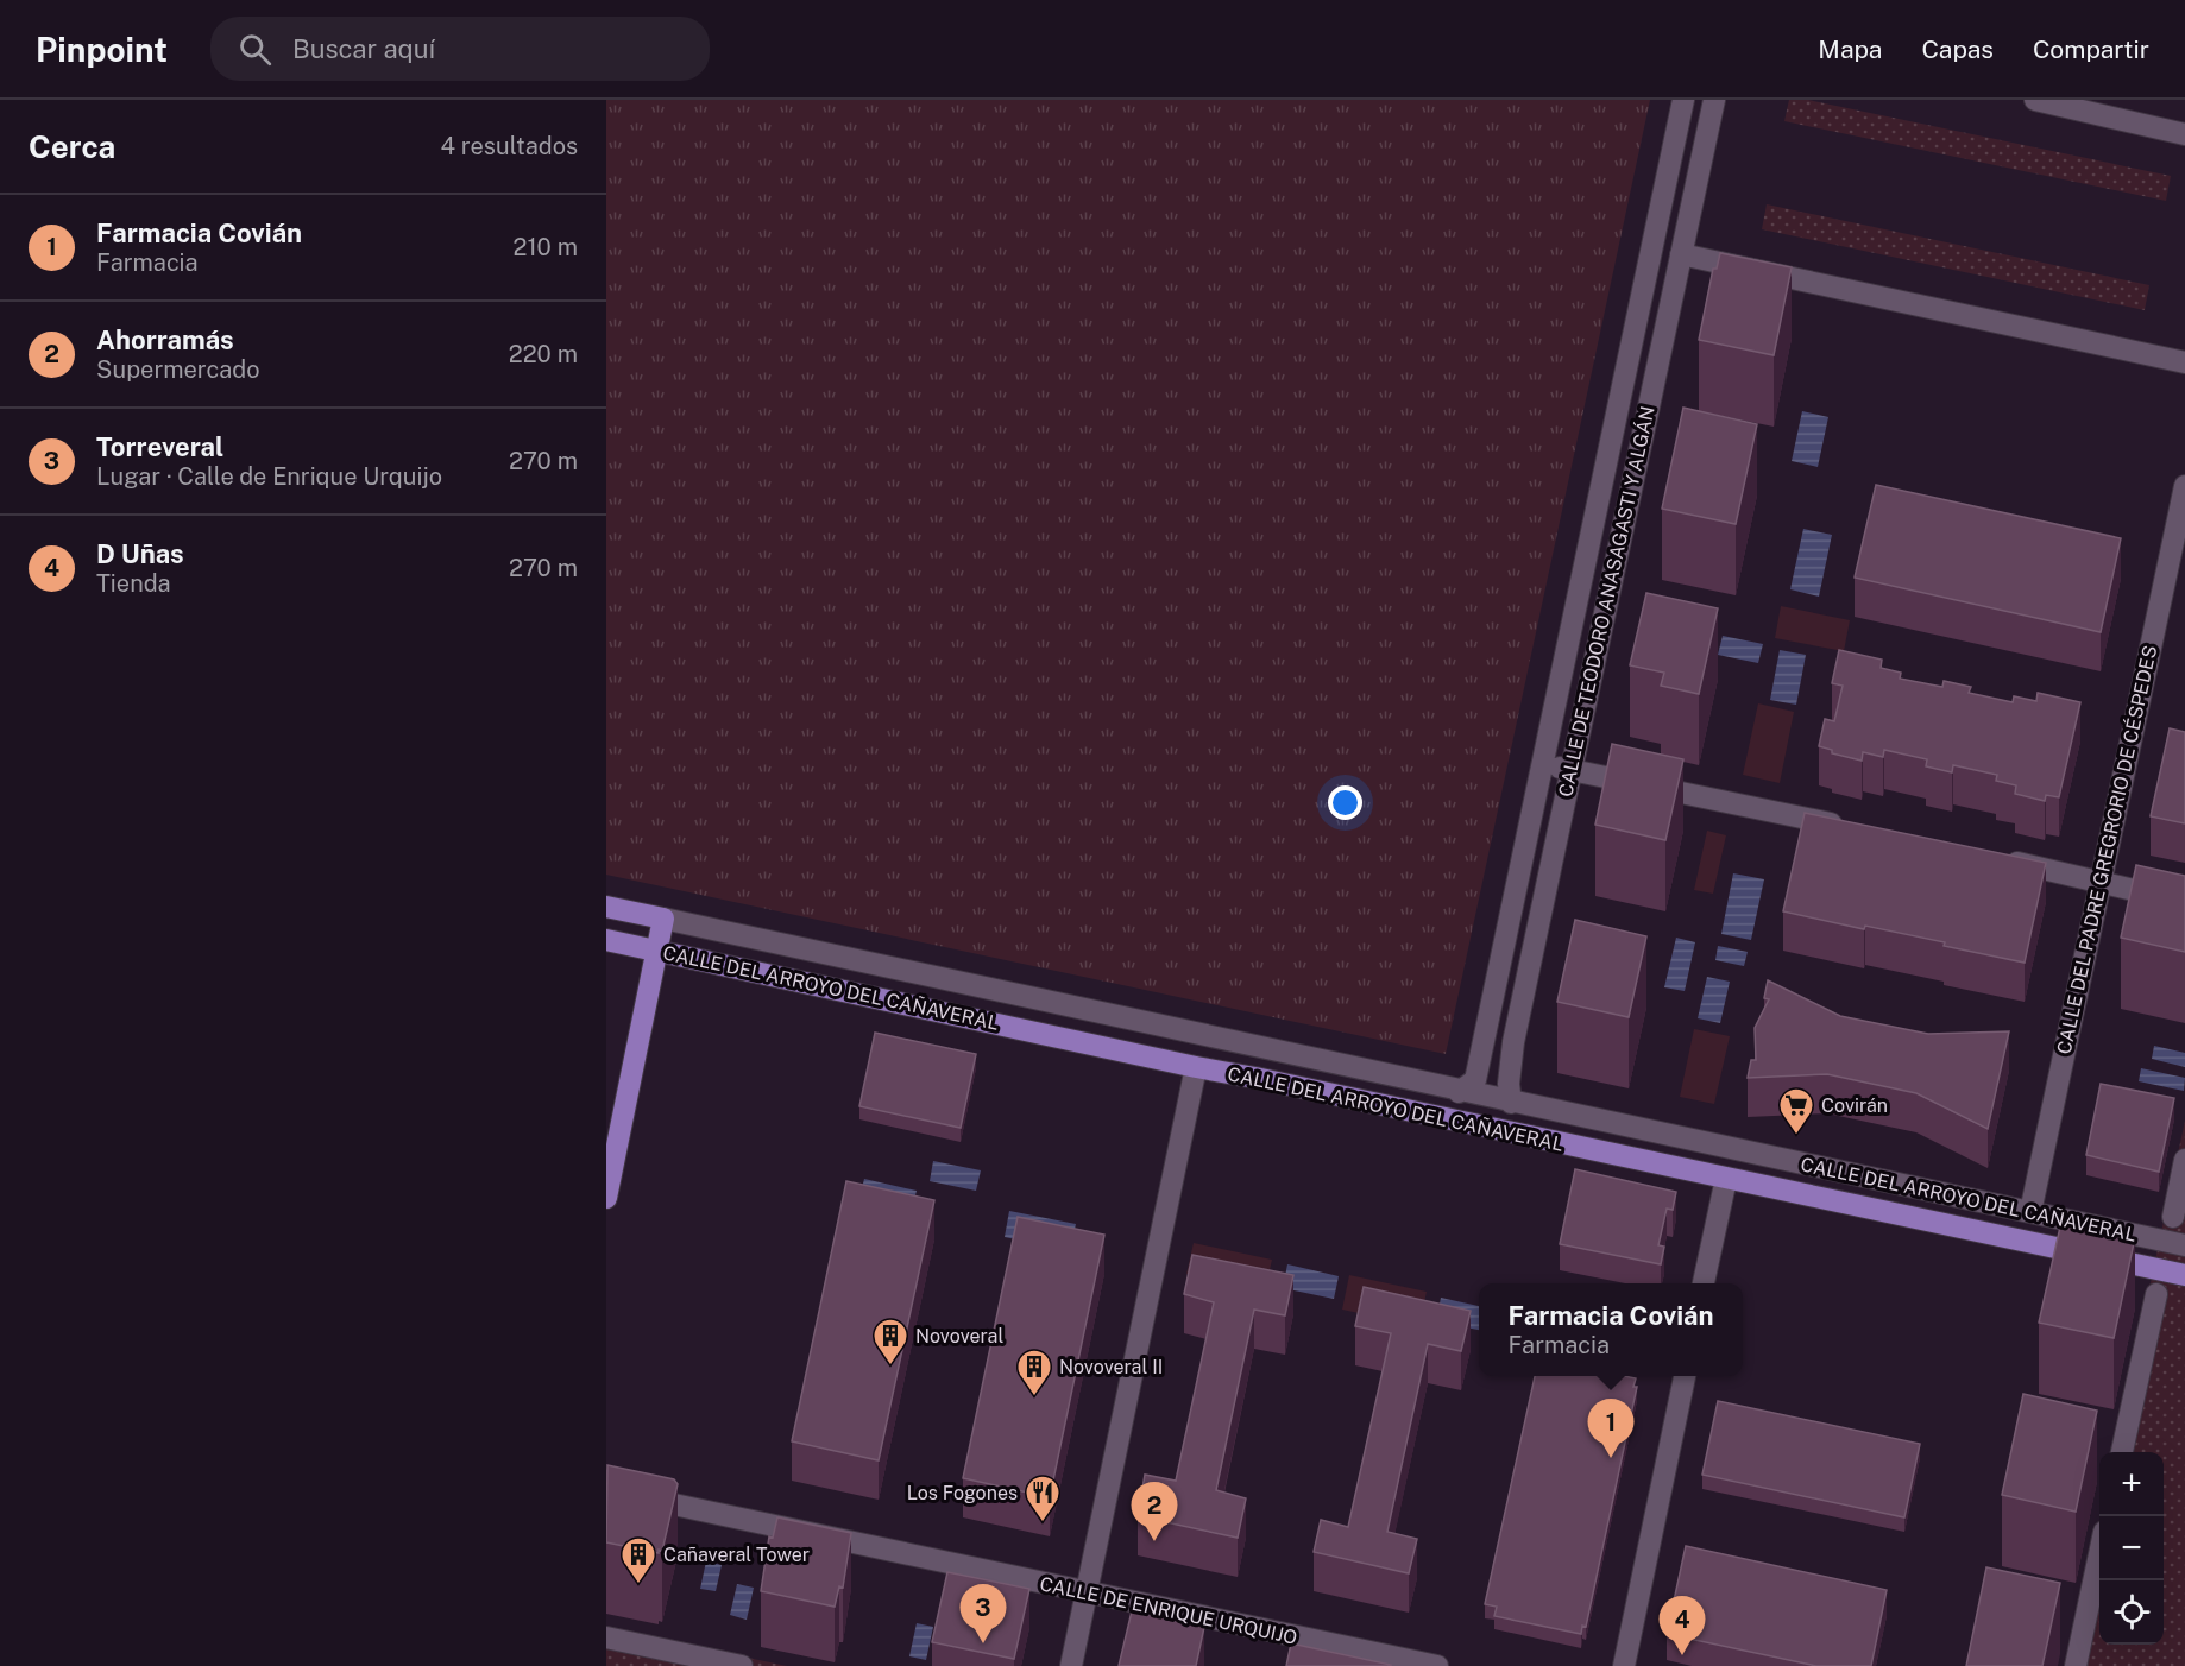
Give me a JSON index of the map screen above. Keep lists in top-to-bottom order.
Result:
{
  "streets": {
    "main road": ["CALLE DEL ARROYO DEL CAÑAVERAL"],
    "street": ["CALLE DE TEODORO ANASAGASTI Y ALGÁN", "CALLE DEL PADRE GREGRORIO DE CÉSPEDES", "CALLE DE ENRIQUE URQUIJO"]
  },
  "crossings": [
    ["CALLE DE TEODORO ANASAGASTI Y ALGÁN", "CALLE DEL ARROYO DEL CAÑAVERAL"],
    ["CALLE DEL PADRE GREGRORIO DE CÉSPEDES", "CALLE DEL ARROYO DEL CAÑAVERAL"]
  ],
  "places": {
    "supermarket": ["Covirán"],
    "building": ["Novoveral", "Novoveral II", "Cañaveral Tower"],
    "restaurant": ["Los Fogones"]
  },
  "page": {
    "header": "Pinpoint",
    "search": "Buscar aquí",
    "nav": ["Mapa", "Capas", "Compartir"],
    "heading": ["Cerca", "4 resultados"],
    "list": [
      {
        "mark": "1",
        "name": "Farmacia Covián",
        "note": "Farmacia",
        "value": "210 m"
      },
      {
        "mark": "2",
        "name": "Ahorramás",
        "note": "Supermercado",
        "value": "220 m"
      },
      {
        "mark": "3",
        "name": "Torreveral",
        "note": "Lugar · Calle de Enrique Urquijo",
        "value": "270 m"
      },
      {
        "mark": "4",
        "name": "D Uñas",
        "note": "Tienda",
        "value": "270 m"
      }
    ],
    "popup": ["Farmacia Covián", "Farmacia"],
    "pins": [
      "1",
      "2",
      "3",
      "4"
    ],
    "map_buttons": ["+", "−"]
  }
}
